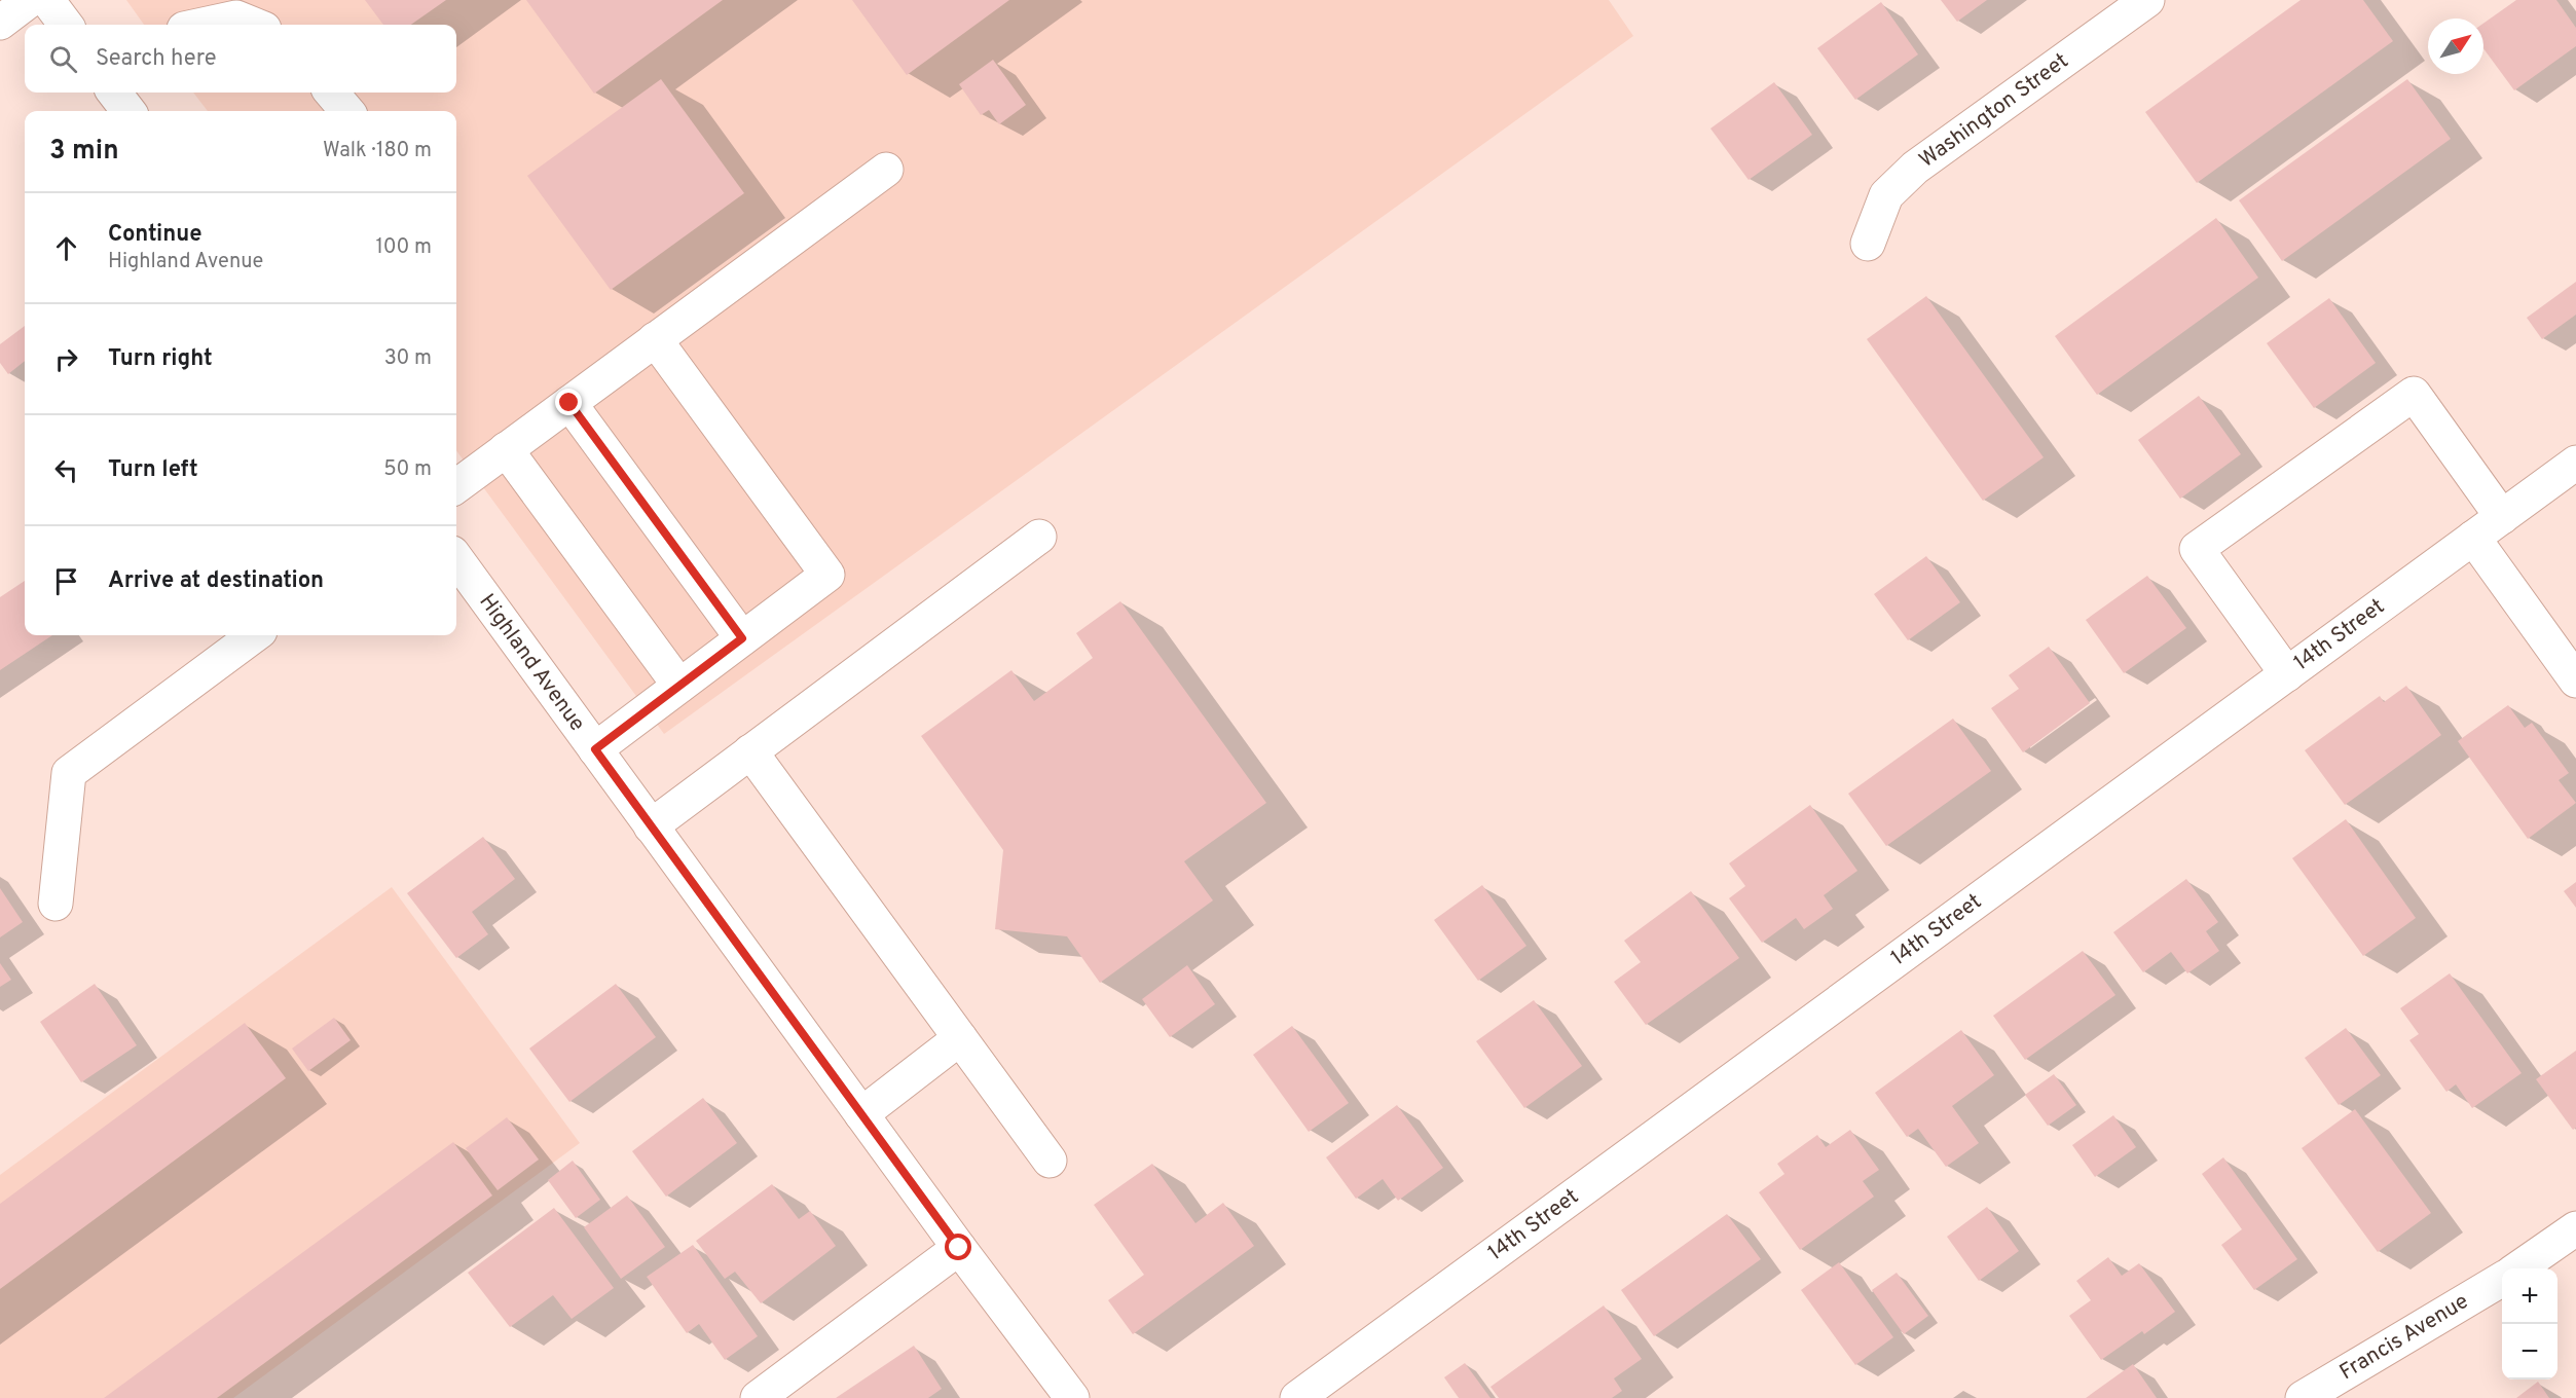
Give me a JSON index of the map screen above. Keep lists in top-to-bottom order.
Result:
{
  "streets": {
    "street": [
      "Washington Street",
      "14th Street",
      "Highland Avenue",
      "Francis Avenue"
    ]
  },
  "north": "top right",
  "page": {
    "search": "Search here",
    "heading": ["3 min", "Walk · 180 m"],
    "list": [
      ["Continue", "Highland Avenue", "100 m"],
      ["Turn right", "30 m"],
      ["Turn left", "50 m"],
      "Arrive at destination"
    ],
    "map_buttons": ["+", "−"]
  }
}
